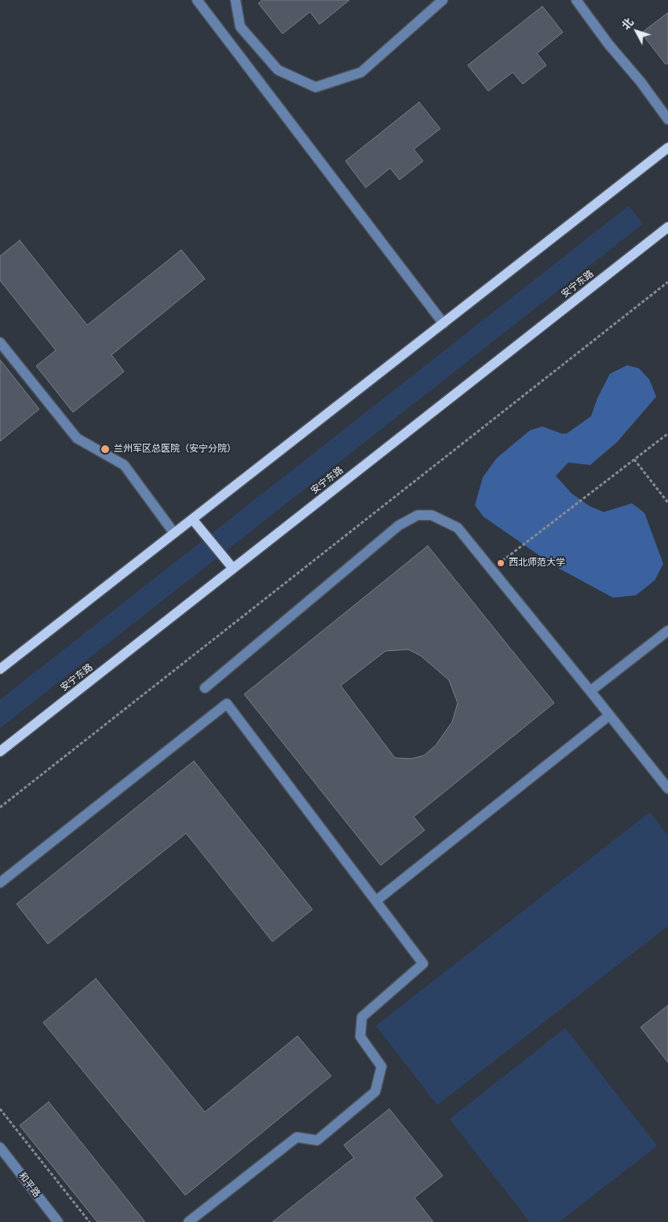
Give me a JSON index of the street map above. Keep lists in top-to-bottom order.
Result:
{
  "streets": {
    "main road": ["安宁东路"],
    "street": ["和平路"]
  },
  "places": ["兰州军区总医院（安宁分院）", "西北师范大学"],
  "north": "top left"
}
